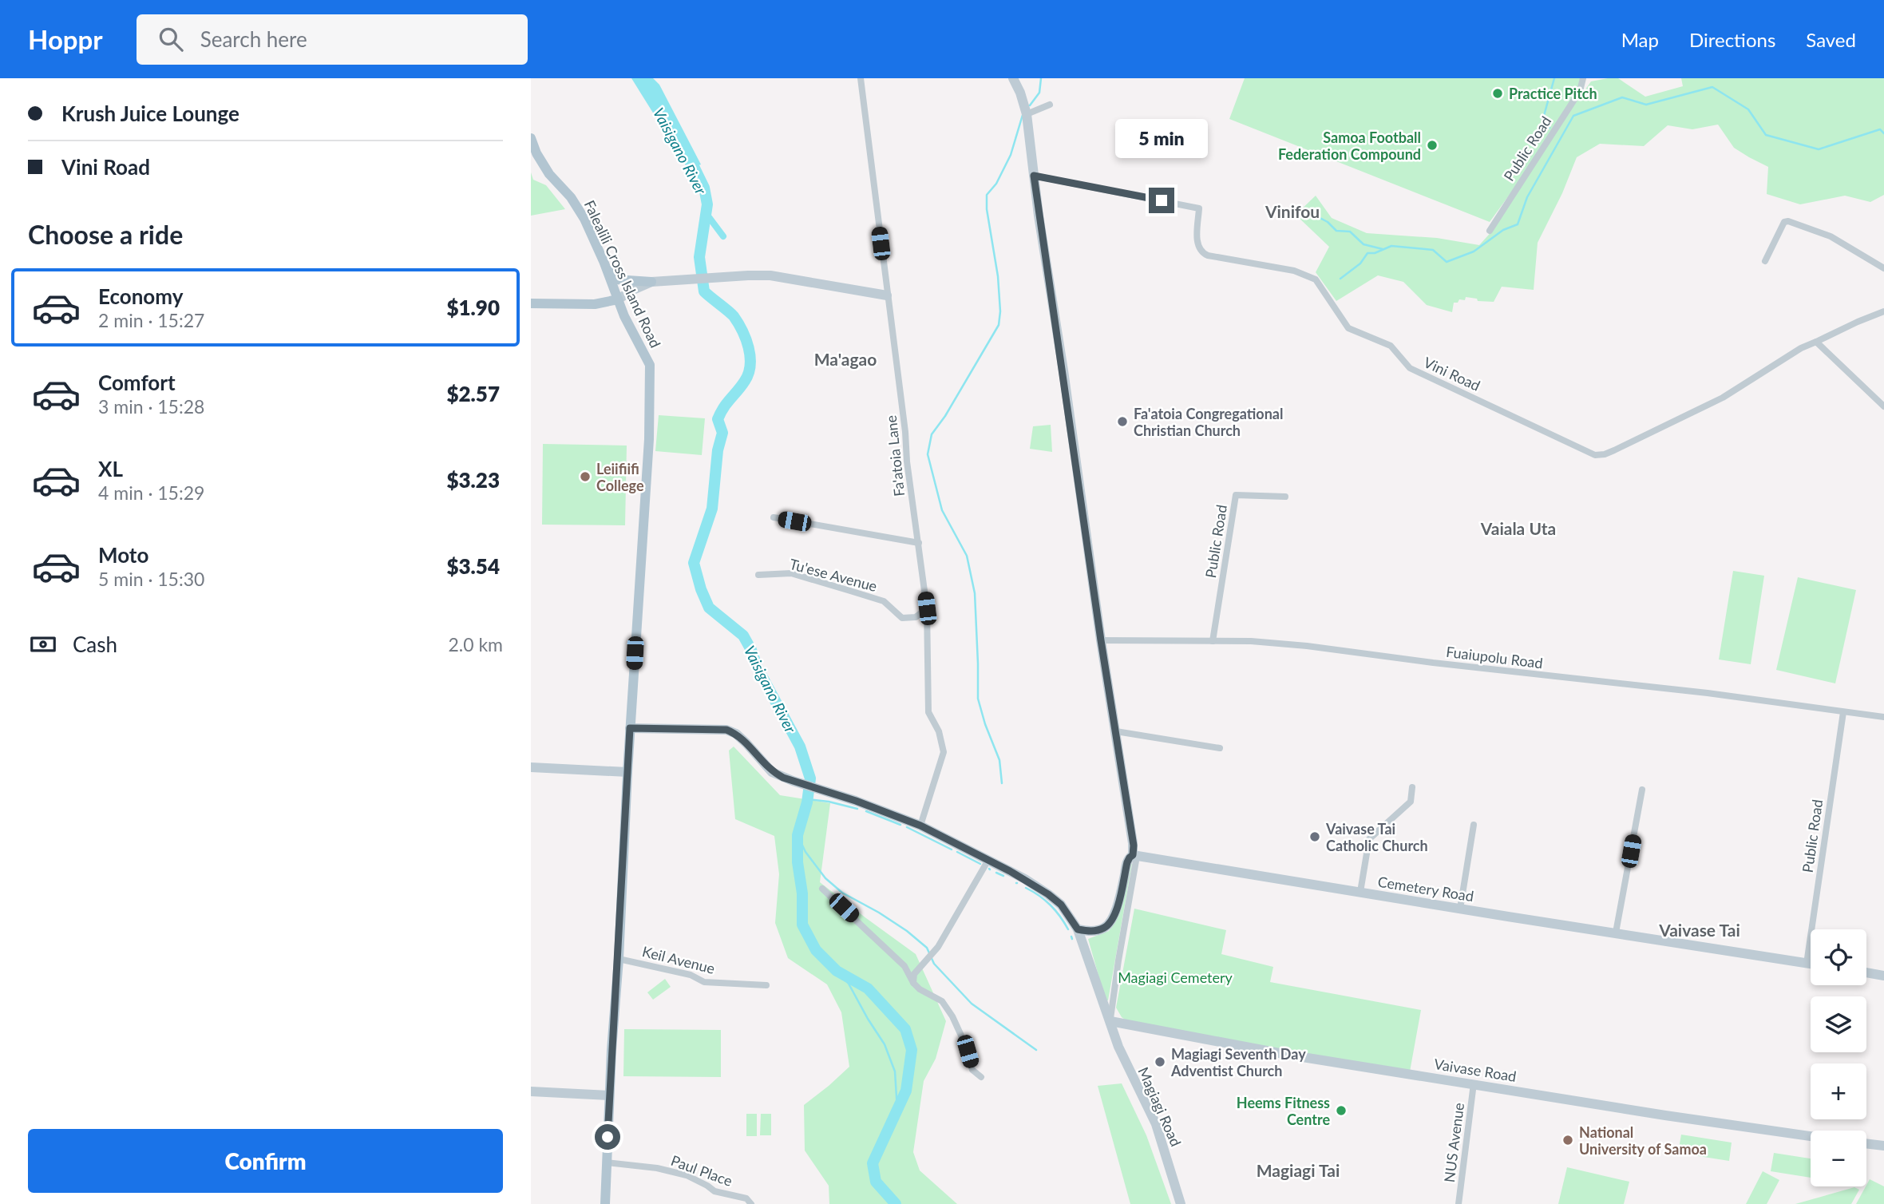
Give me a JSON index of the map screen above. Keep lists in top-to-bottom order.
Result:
{
  "streets": {
    "main road": [
      "Falealili Cross Island Road",
      "Cemetery Road",
      "Vaivase Road",
      "Magiagi Road"
    ],
    "street": [
      "Public Road",
      "Vini Road",
      "Fa'atoia Lane",
      "Tu'ese Avenue",
      "Fuaiupolu Road",
      "Keil Avenue",
      "NUS Avenue",
      "Paul Place"
    ]
  },
  "crossings": [
    ["Public Road", "Fuaiupolu Road"],
    ["Public Road", "Cemetery Road"],
    ["Falealili Cross Island Road", "Keil Avenue"],
    ["Falealili Cross Island Road", "Magiagi Road"],
    ["Falealili Cross Island Road", "Paul Place"],
    ["Fa'atoia Lane", "Tu'ese Avenue"],
    ["Fa'atoia Lane", "Magiagi Road"],
    ["Vaivase Road", "Magiagi Road"],
    ["Vaivase Road", "NUS Avenue"]
  ],
  "districts": [
    "Vinifou",
    "Ma'agao",
    "Vaiala Uta",
    "Vaivase Tai",
    "Magiagi Tai"
  ],
  "water": ["Vaisigano River"],
  "parks": ["Magiagi Cemetery"],
  "places": [
    "Practice Pitch",
    "Samoa Football Federation Compound",
    "Fa'atoia Congregational Christian Church",
    "Leiifiifi College",
    "Vaivase Tai Catholic Church",
    "Magiagi Seventh Day Adventist Church",
    "Heems Fitness Centre",
    "National University of Samoa"
  ],
  "page": {
    "header": "Hoppr",
    "search": "Search here",
    "nav": ["Map", "Directions", "Saved"],
    "banner": ["Krush Juice Lounge", "Vini Road"],
    "bubble": "5 min",
    "heading": "Choose a ride",
    "list": [
      {
        "name": "Economy",
        "note": "2 min · 15:27",
        "value": "$1.90"
      },
      {
        "name": "Comfort",
        "note": "3 min · 15:28",
        "value": "$2.57"
      },
      {
        "name": "XL",
        "note": "4 min · 15:29",
        "value": "$3.23"
      },
      {
        "name": "Moto",
        "note": "5 min · 15:30",
        "value": "$3.54"
      }
    ],
    "pay": ["Cash", "2.0 km"],
    "map_buttons": ["+", "−"],
    "buttons": "Confirm"
  }
}
